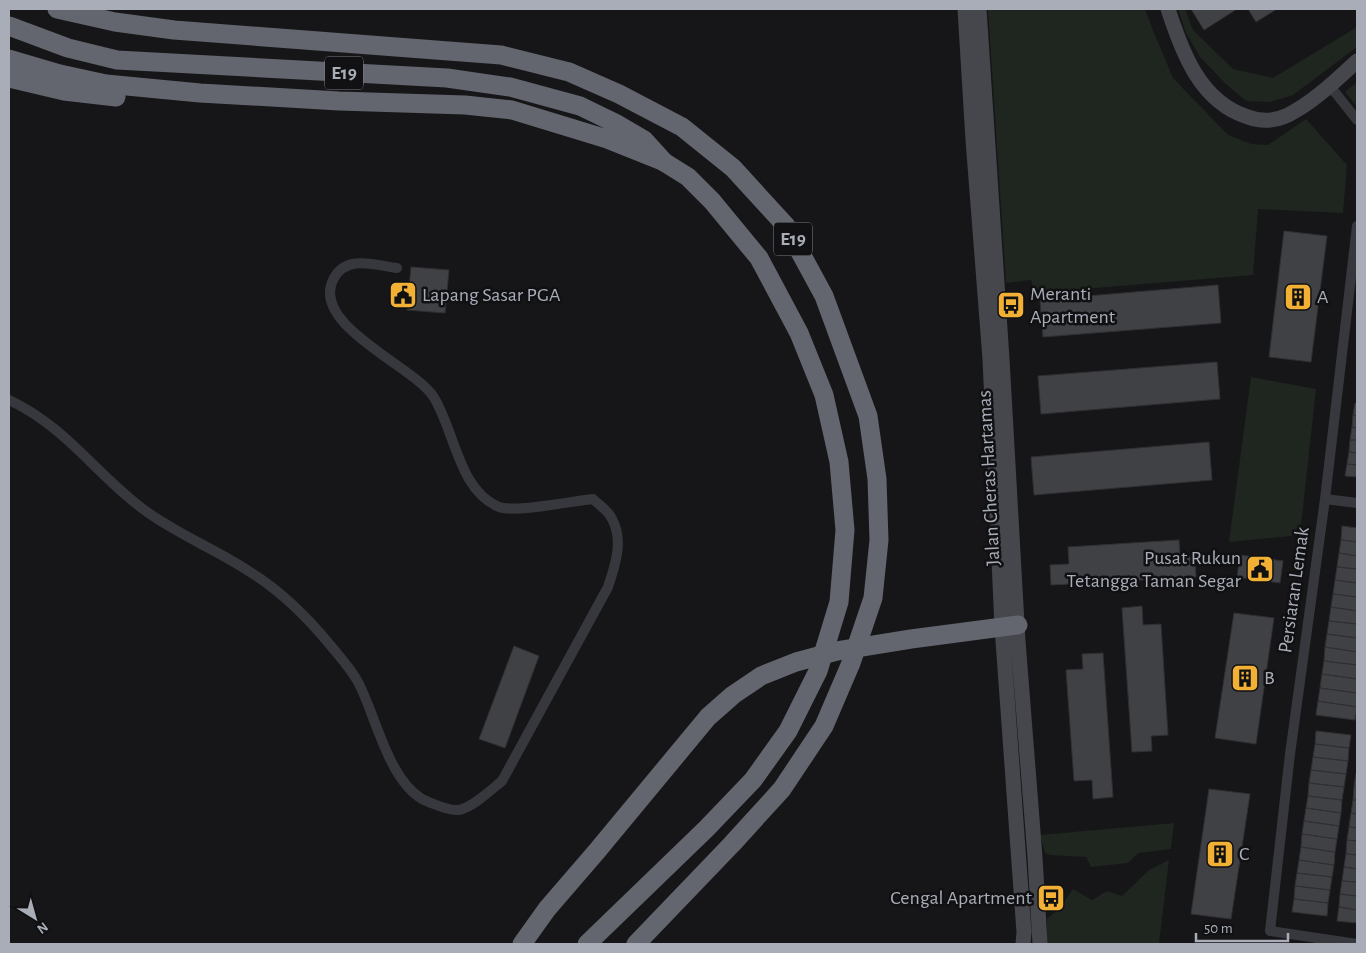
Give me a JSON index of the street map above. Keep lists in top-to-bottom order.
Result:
{
  "streets": {
    "highway": ["E19"],
    "street": ["Jalan Cheras Hartamas", "Persiaran Lemak"]
  },
  "places": {
    "public building": ["Lapang Sasar PGA", "Pusat Rukun Tetangga Taman Segar"],
    "building": ["A", "B", "C"],
    "bus stop": ["Meranti Apartment", "Cengal Apartment"]
  },
  "scale_bar": "50 m",
  "north": "bottom right"
}
